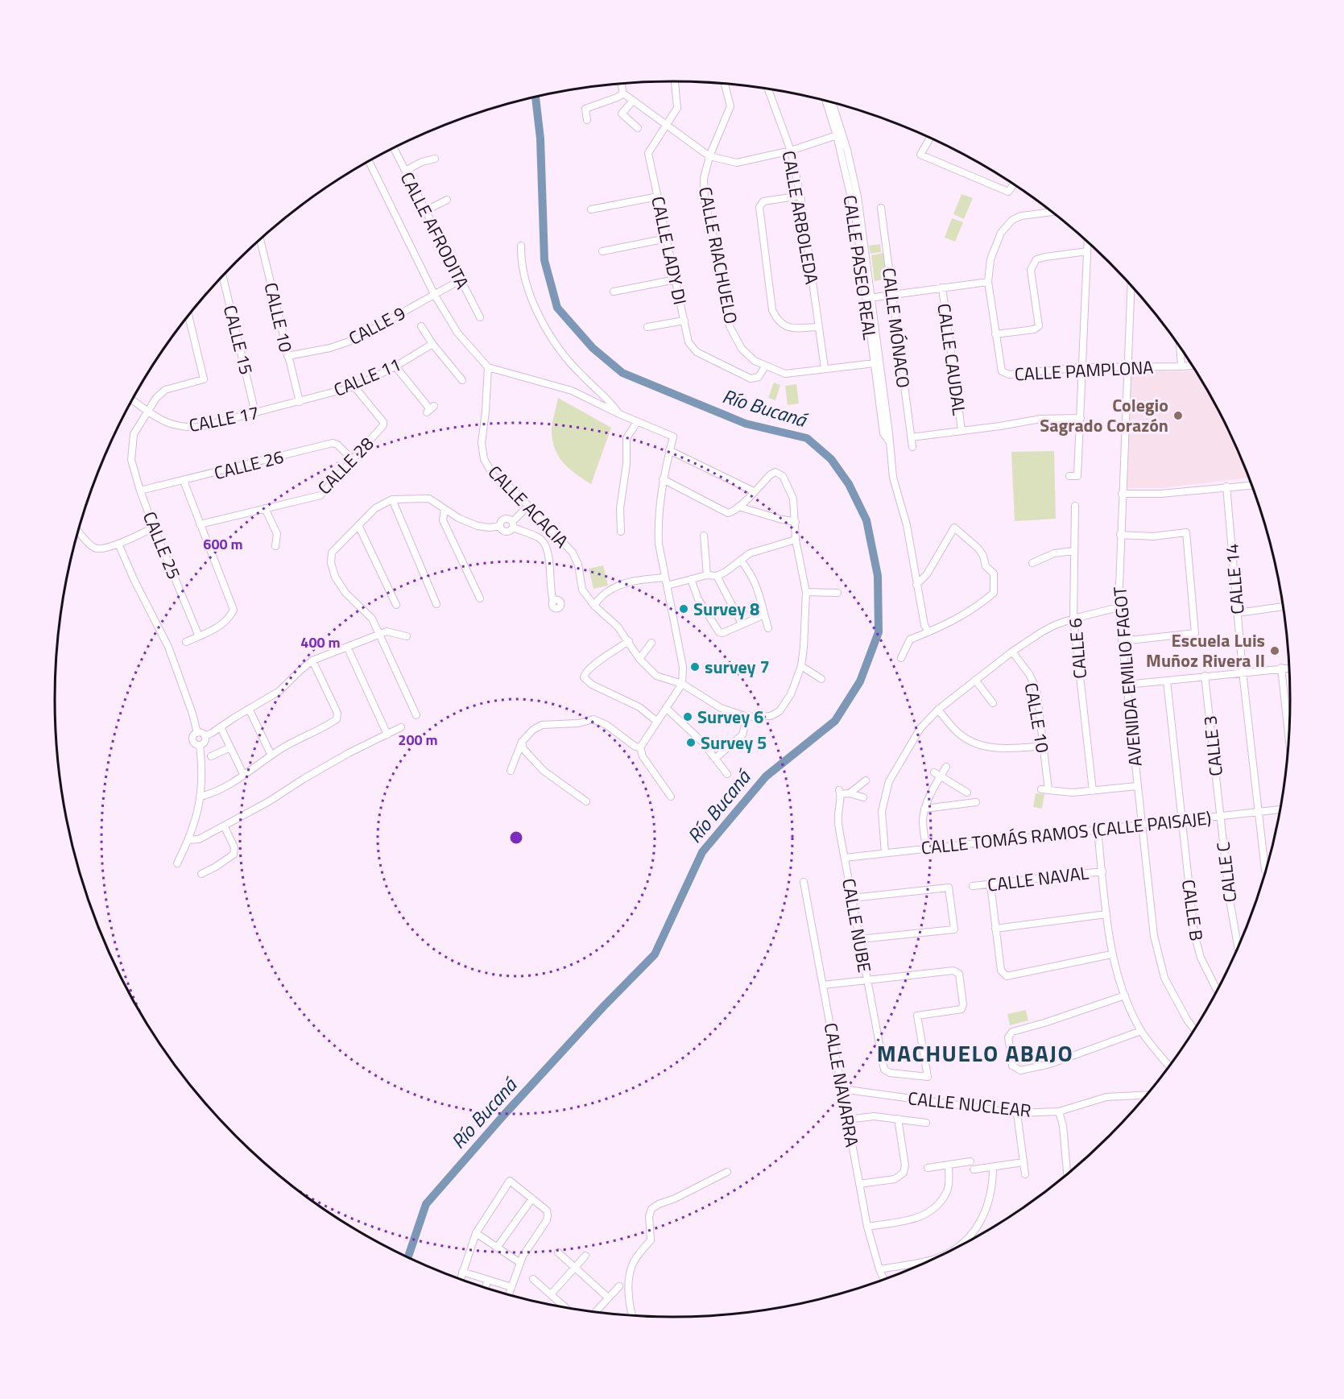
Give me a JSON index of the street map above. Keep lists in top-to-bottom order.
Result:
{
  "streets": {
    "street": [
      "CALLE ARBOLEDA",
      "CALLE AFRODITA",
      "CALLE LADY DI",
      "CALLE RIACHUELO",
      "CALLE PASEO REAL",
      "CALLE 10",
      "CALLE 9",
      "CALLE MÓNACO",
      "CALLE 15",
      "CALLE CAUDAL",
      "CALLE PAMPLONA",
      "CALLE 11",
      "CALLE 17",
      "CALLE 26",
      "CALLE 28",
      "CALLE ACACIA",
      "CALLE 25",
      "CALLE 14",
      "CALLE 6",
      "AVENIDA EMILIO FAGOT",
      "CALLE 3",
      "CALLE TOMÁS RAMOS (CALLE PAISAJE)",
      "CALLE C",
      "CALLE NAVAL",
      "CALLE B",
      "CALLE NUBE",
      "CALLE NAVARRA",
      "CALLE NUCLEAR"
    ]
  },
  "crossings": [
    ["CALLE ARBOLEDA", "CALLE RIACHUELO"],
    ["CALLE AFRODITA", "CALLE 9"],
    ["CALLE LADY DI", "CALLE RIACHUELO"],
    ["CALLE RIACHUELO", "CALLE PASEO REAL"],
    ["CALLE 10", "CALLE 9"],
    ["CALLE 10", "CALLE 11"],
    ["CALLE 10", "CALLE 17"],
    ["CALLE 10", "CALLE 6"],
    ["CALLE 15", "CALLE 17"],
    ["CALLE PAMPLONA", "AVENIDA EMILIO FAGOT"],
    ["CALLE 11", "CALLE 17"],
    ["CALLE 11", "CALLE 28"],
    ["CALLE 17", "CALLE 25"],
    ["CALLE 26", "CALLE 28"],
    ["CALLE 26", "CALLE 25"],
    ["CALLE 14", "CALLE TOMÁS RAMOS (CALLE PAISAJE)"],
    ["AVENIDA EMILIO FAGOT", "CALLE TOMÁS RAMOS (CALLE PAISAJE)"],
    ["CALLE 3", "CALLE TOMÁS RAMOS (CALLE PAISAJE)"],
    ["CALLE 3", "CALLE C"],
    ["CALLE TOMÁS RAMOS (CALLE PAISAJE)", "CALLE C"],
    ["CALLE TOMÁS RAMOS (CALLE PAISAJE)", "CALLE B"],
    ["CALLE TOMÁS RAMOS (CALLE PAISAJE)", "CALLE NUBE"],
    ["CALLE NAVARRA", "CALLE NUCLEAR"]
  ],
  "districts": ["MACHUELO ABAJO"],
  "water": ["Río Bucaná"],
  "places": [
    "Colegio Sagrado Corazón",
    "Survey 8",
    "Escuela Luis Muñoz Rivera II",
    "survey 7",
    "Survey 6",
    "Survey 5"
  ],
  "rings": ["600 m", "400 m", "200 m"]
}
